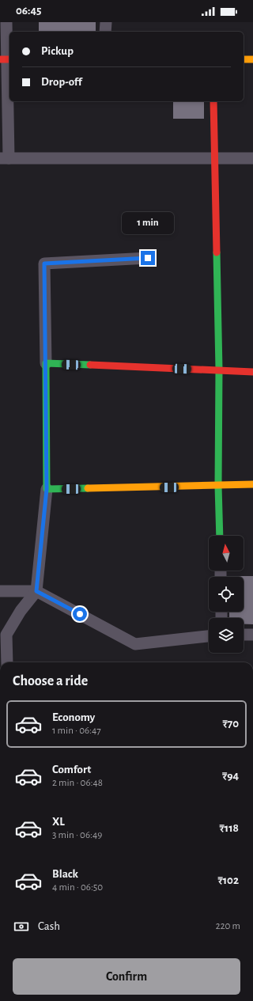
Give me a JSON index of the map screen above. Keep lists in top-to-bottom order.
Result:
{
  "north": "top",
  "page": {
    "status": "06:45",
    "banner": ["Pickup", "Drop-off"],
    "bubble": "1 min",
    "heading": "Choose a ride",
    "list": [
      {
        "name": "Economy",
        "note": "1 min · 06:47",
        "value": "₹70"
      },
      {
        "name": "Comfort",
        "note": "2 min · 06:48",
        "value": "₹94"
      },
      {
        "name": "XL",
        "note": "3 min · 06:49",
        "value": "₹118"
      },
      {
        "name": "Black",
        "note": "4 min · 06:50",
        "value": "₹102"
      }
    ],
    "pay": ["Cash", "220 m"],
    "buttons": "Confirm"
  }
}
